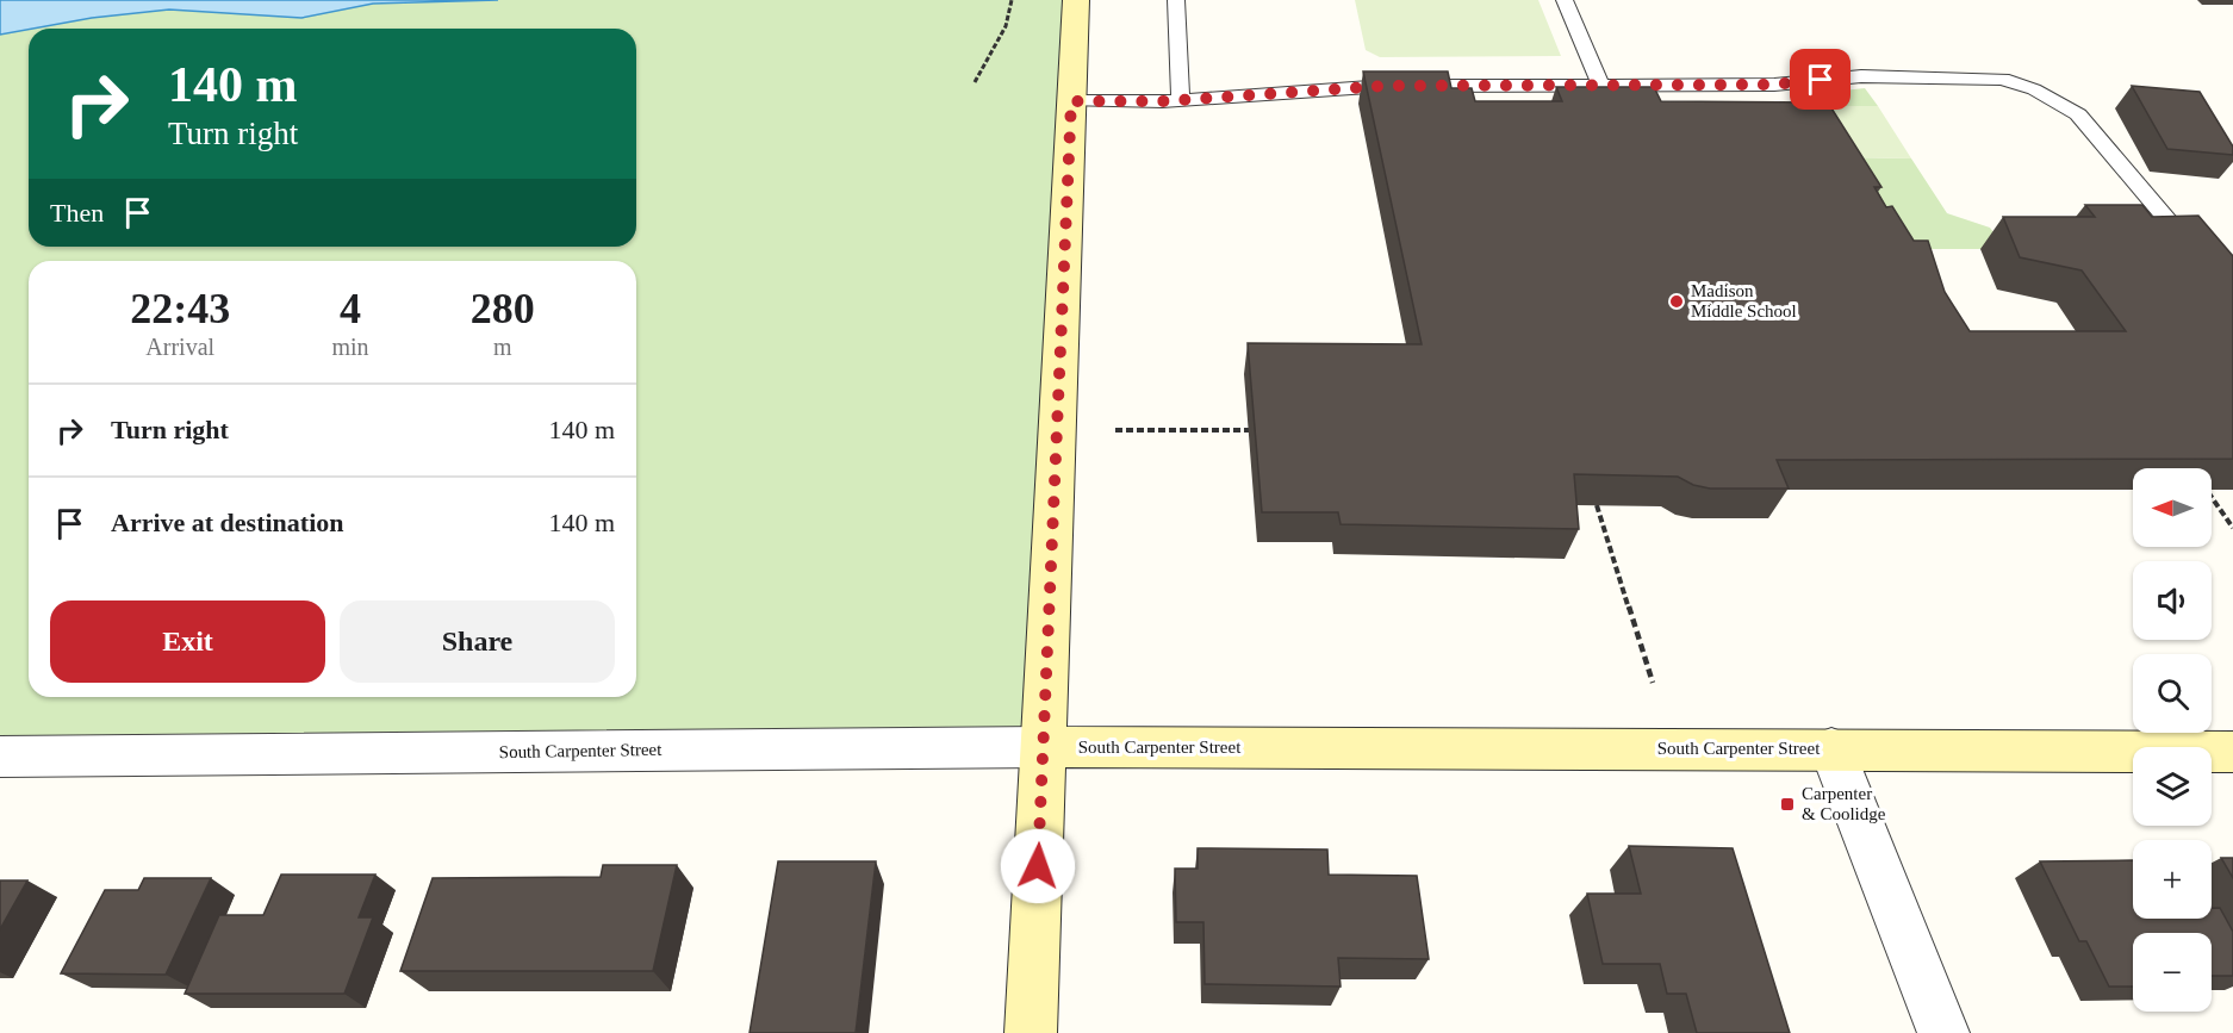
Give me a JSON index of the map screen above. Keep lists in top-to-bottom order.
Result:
{
  "streets": {
    "main road": ["South Carpenter Street"]
  },
  "places": {
    "other": ["Madison Middle School"],
    "transit": ["Carpenter & Coolidge"]
  },
  "north": "left",
  "page": {
    "turn": ["140 m", "Turn right"],
    "then": "Then",
    "eta": [
      "22:43",
      "Arrival",
      "4",
      "min",
      "280",
      "m"
    ],
    "list": [
      {
        "name": "Turn right",
        "value": "140 m"
      },
      {
        "name": "Arrive at destination",
        "value": "140 m"
      }
    ],
    "map_buttons": ["+", "−"],
    "buttons": ["Exit", "Share"]
  }
}
